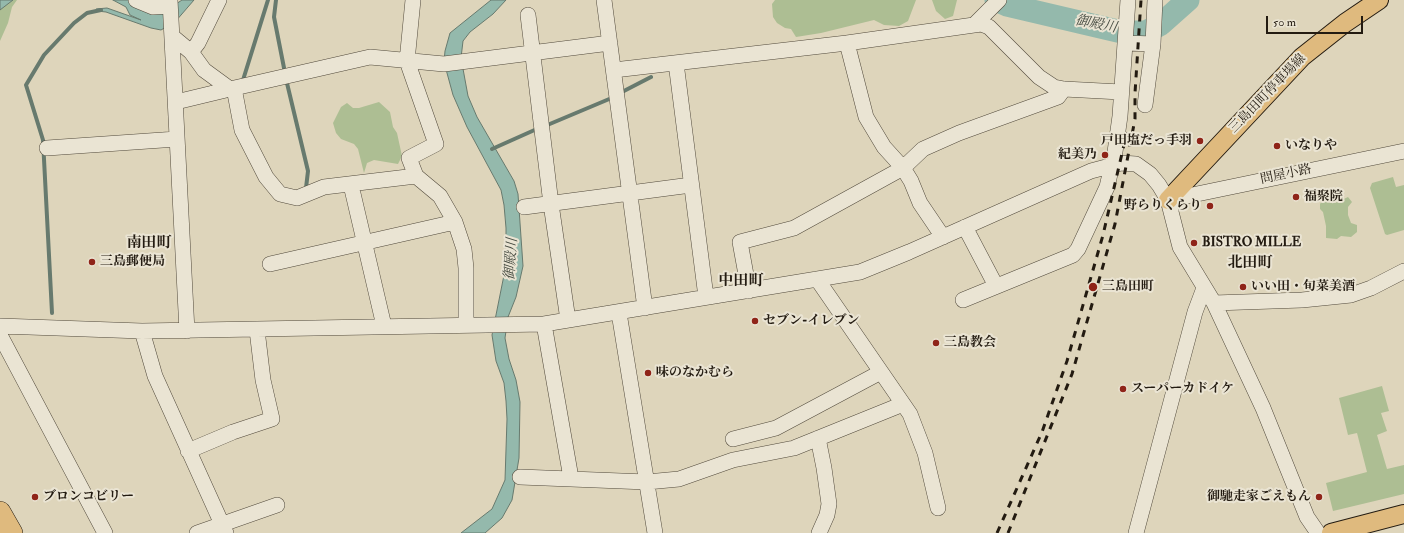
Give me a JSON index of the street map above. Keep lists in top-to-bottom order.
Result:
{
  "streets": {
    "main road": ["三島田町停車場線"],
    "street": ["問屋小路"]
  },
  "crossings": [
    ["三島田町停車場線", "問屋小路"]
  ],
  "districts": ["南田町", "北田町", "中田町"],
  "water": ["御殿川"],
  "places": [
    "戸田塩だっ手羽",
    "いなりや",
    "紀美乃",
    "福聚院",
    "野らりくらり",
    "BISTRO MILLE",
    "三島郵便局",
    "三島田町",
    "いい田・旬菜美酒",
    "セブン-イレブン",
    "三島教会",
    "味のなかむら",
    "スーパーカドイケ",
    "ブロンコビリー",
    "御馳走家ごえもん"
  ],
  "scale_bar": "50 m"
}
